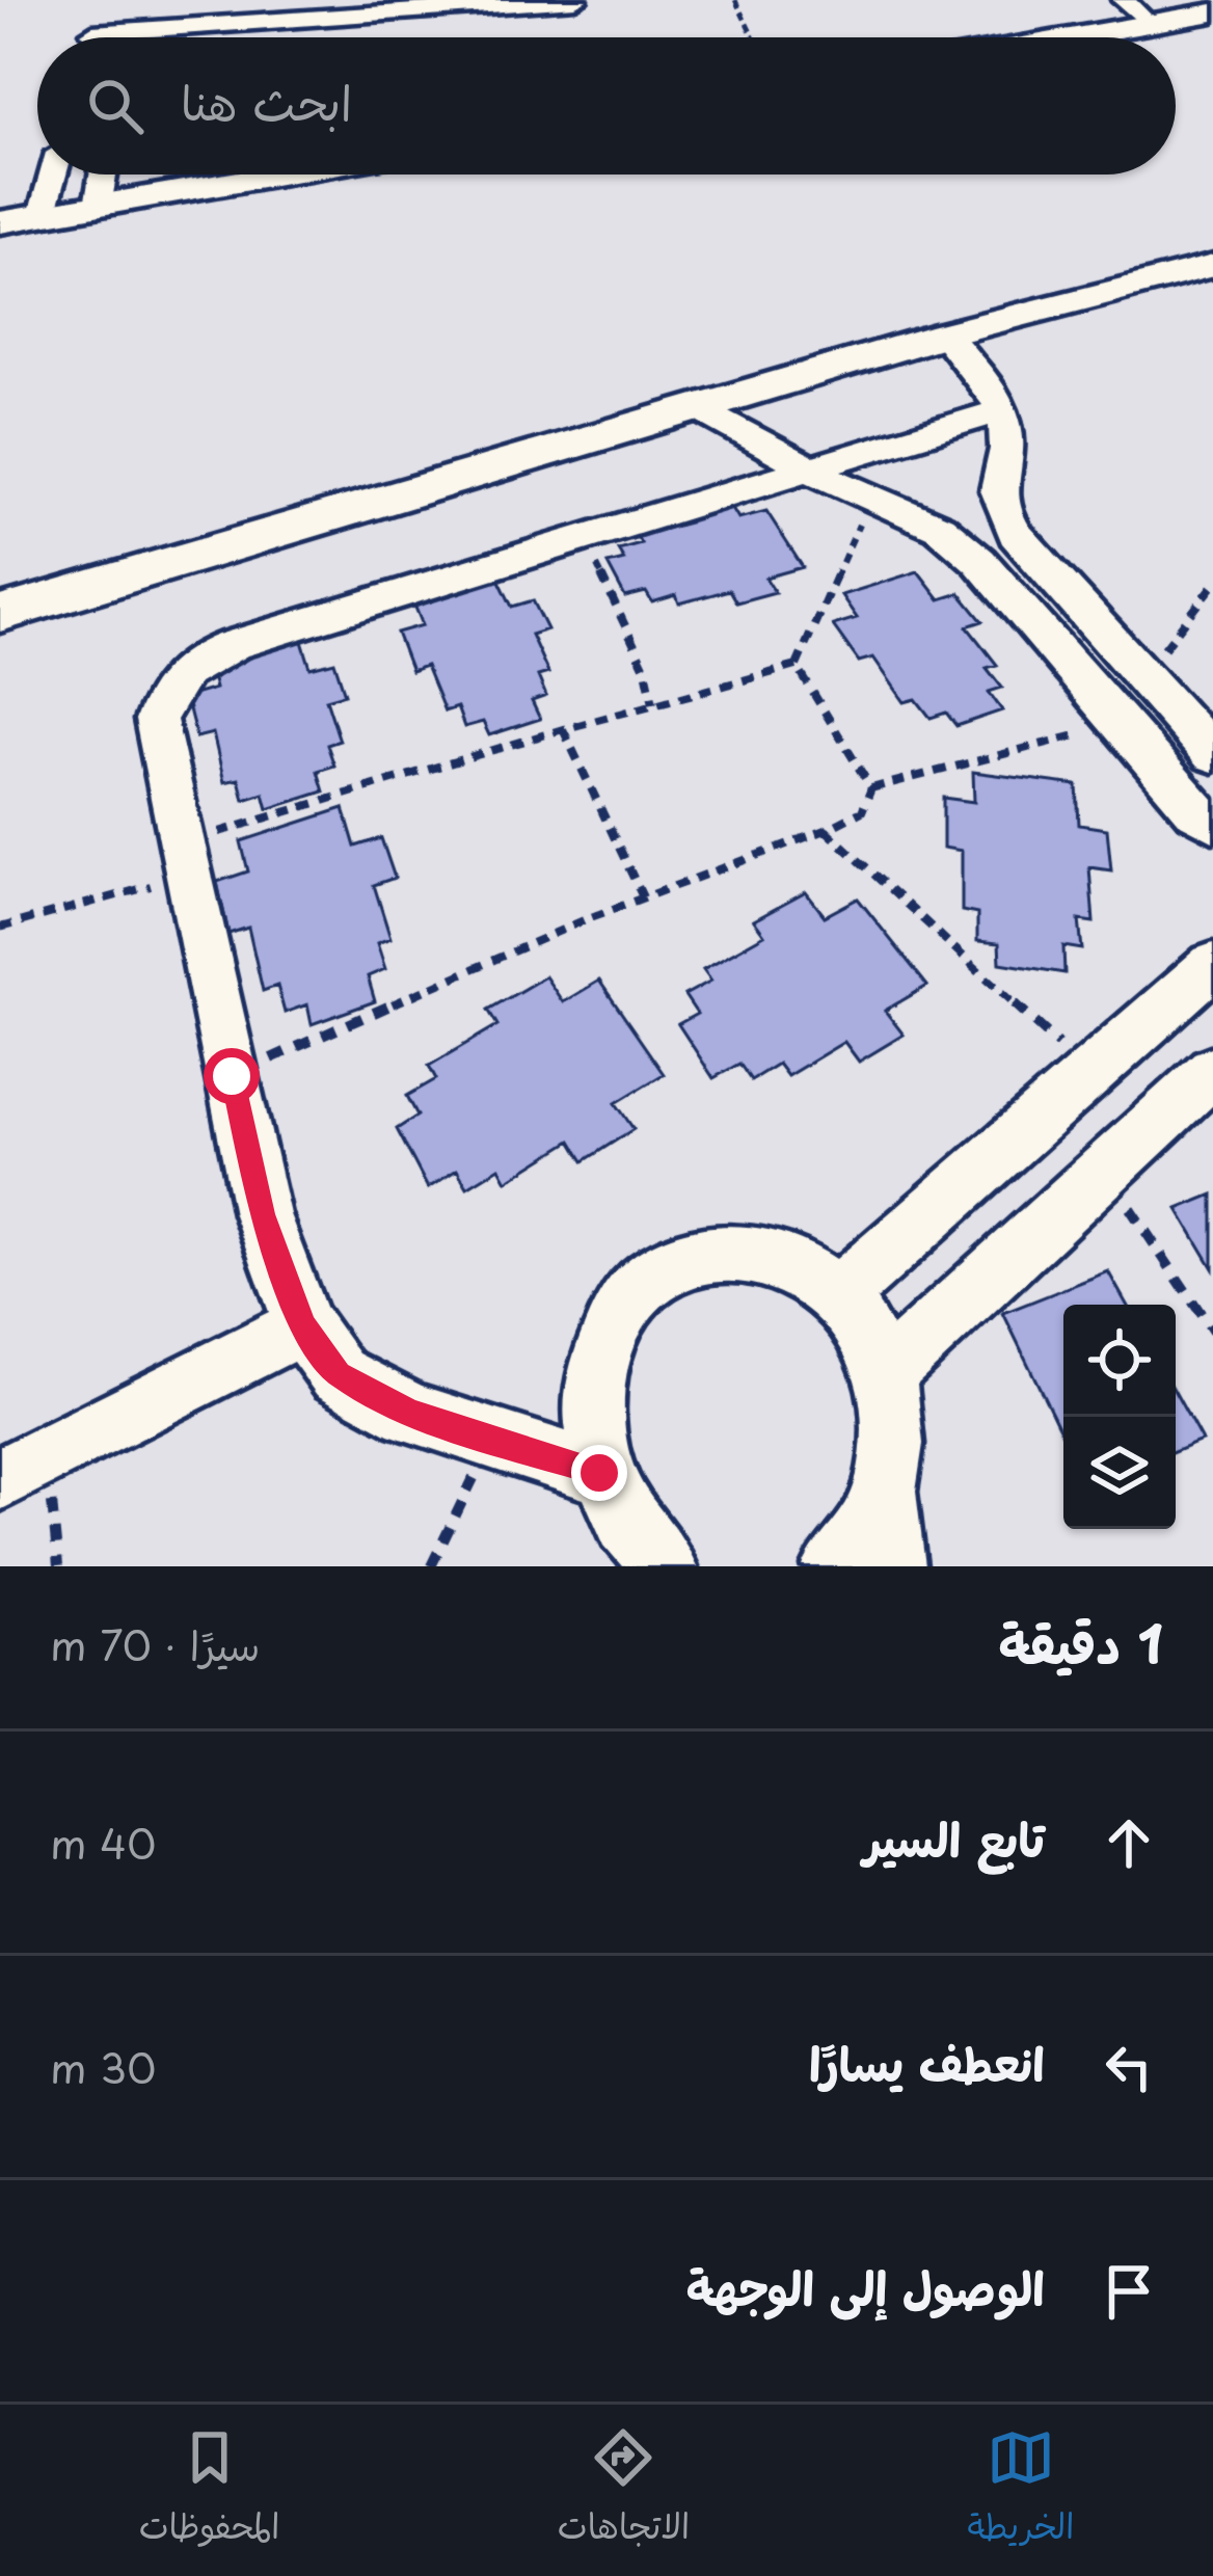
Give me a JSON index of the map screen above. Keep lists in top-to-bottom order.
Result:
{
  "page": {
    "search": "ابحث هنا",
    "heading": ["1 دقيقة", "سيرًا · 70 m"],
    "list": [
      ["تابع السير", "40 m"],
      ["انعطف يسارًا", "30 m"],
      "الوصول إلى الوجهة"
    ],
    "nav": ["الخريطة", "الاتجاهات", "المحفوظات"]
  }
}
